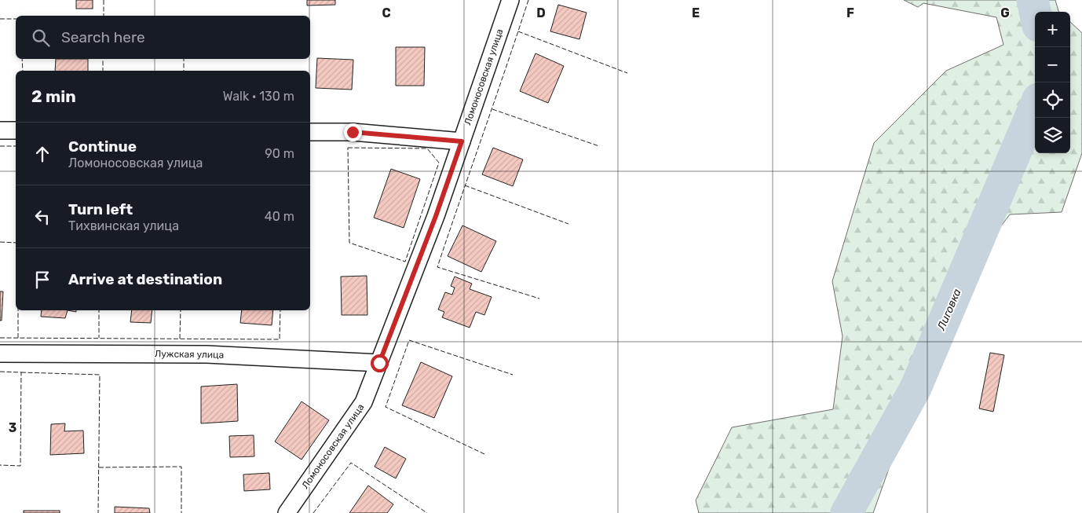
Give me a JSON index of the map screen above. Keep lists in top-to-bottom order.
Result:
{
  "streets": {
    "street": ["Ломоносовская улица", "Лужская улица"]
  },
  "crossings": [
    ["Ломоносовская улица", "Лужская улица"]
  ],
  "water": ["Лиговка"],
  "page": {
    "map_buttons": ["+", "−"],
    "search": "Search here",
    "heading": ["2 min", "Walk · 130 m"],
    "list": [
      ["Continue", "Ломоносовская улица", "90 m"],
      ["Turn left", "Тихвинская улица", "40 m"],
      "Arrive at destination"
    ]
  },
  "grid": {
    "columns": [
      "C",
      "D",
      "E",
      "F",
      "G"
    ],
    "rows": ["3"]
  }
}
